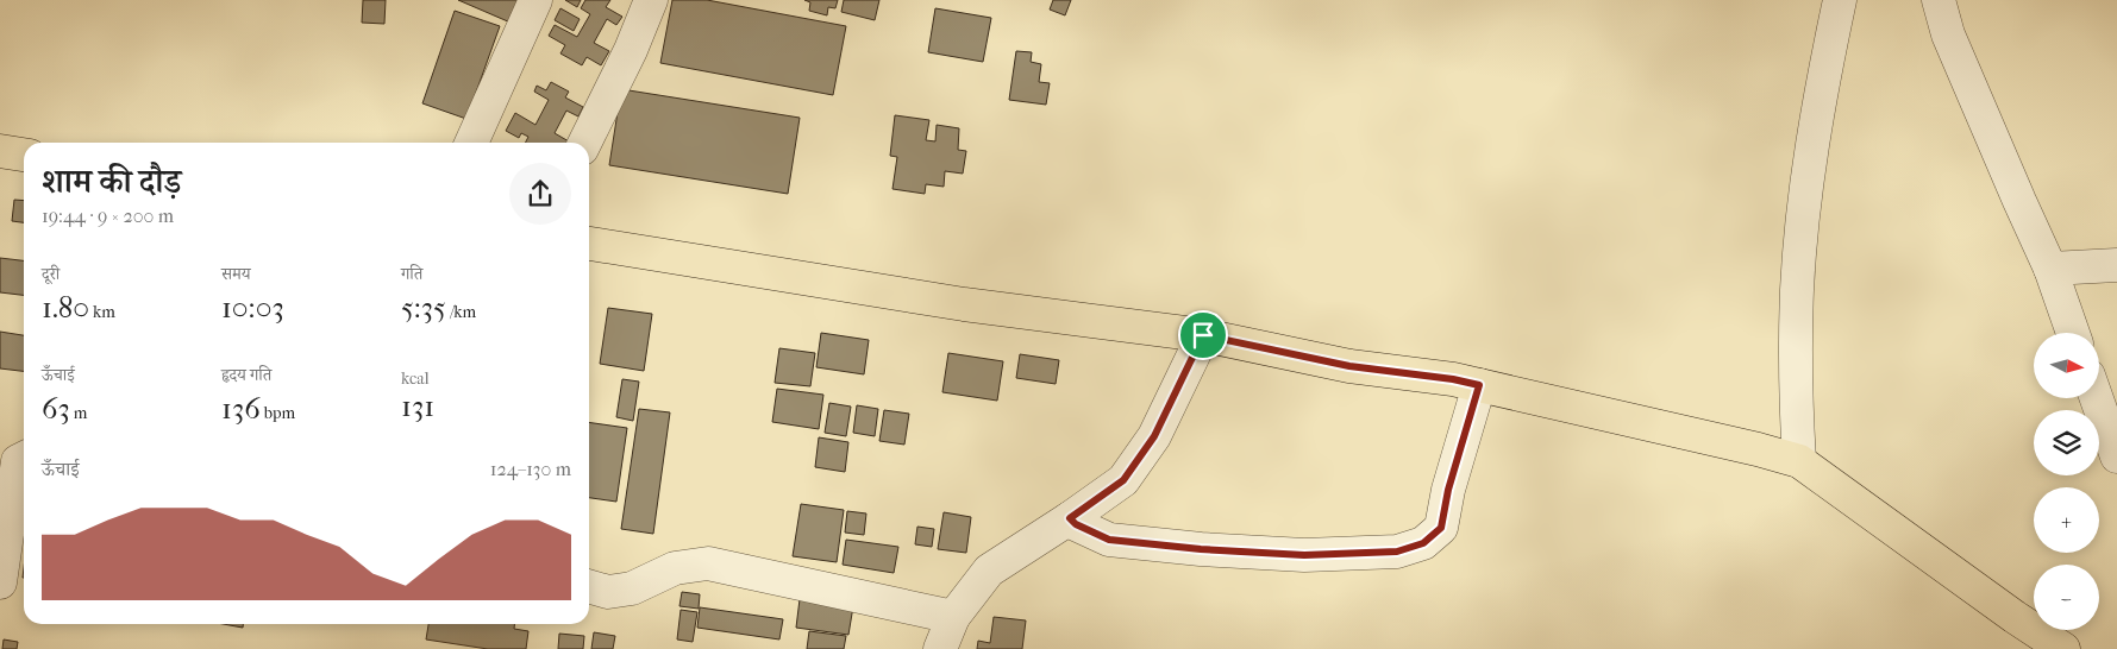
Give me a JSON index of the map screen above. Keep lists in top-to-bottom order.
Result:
{
  "north": "right",
  "page": {
    "heading": ["शाम की दौड़", "19:44 · 9 × 200 m"],
    "stats": [
      ["दूरी", "1.80 km"],
      ["समय", "10:03"],
      ["गति", "5:35 /km"],
      ["ऊँचाई", "63 m"],
      ["हृदय गति", "136 bpm"],
      ["kcal", "131"]
    ],
    "map_buttons": ["+", "−"],
    "chart": ["ऊँचाई", "124–130 m"]
  }
}
